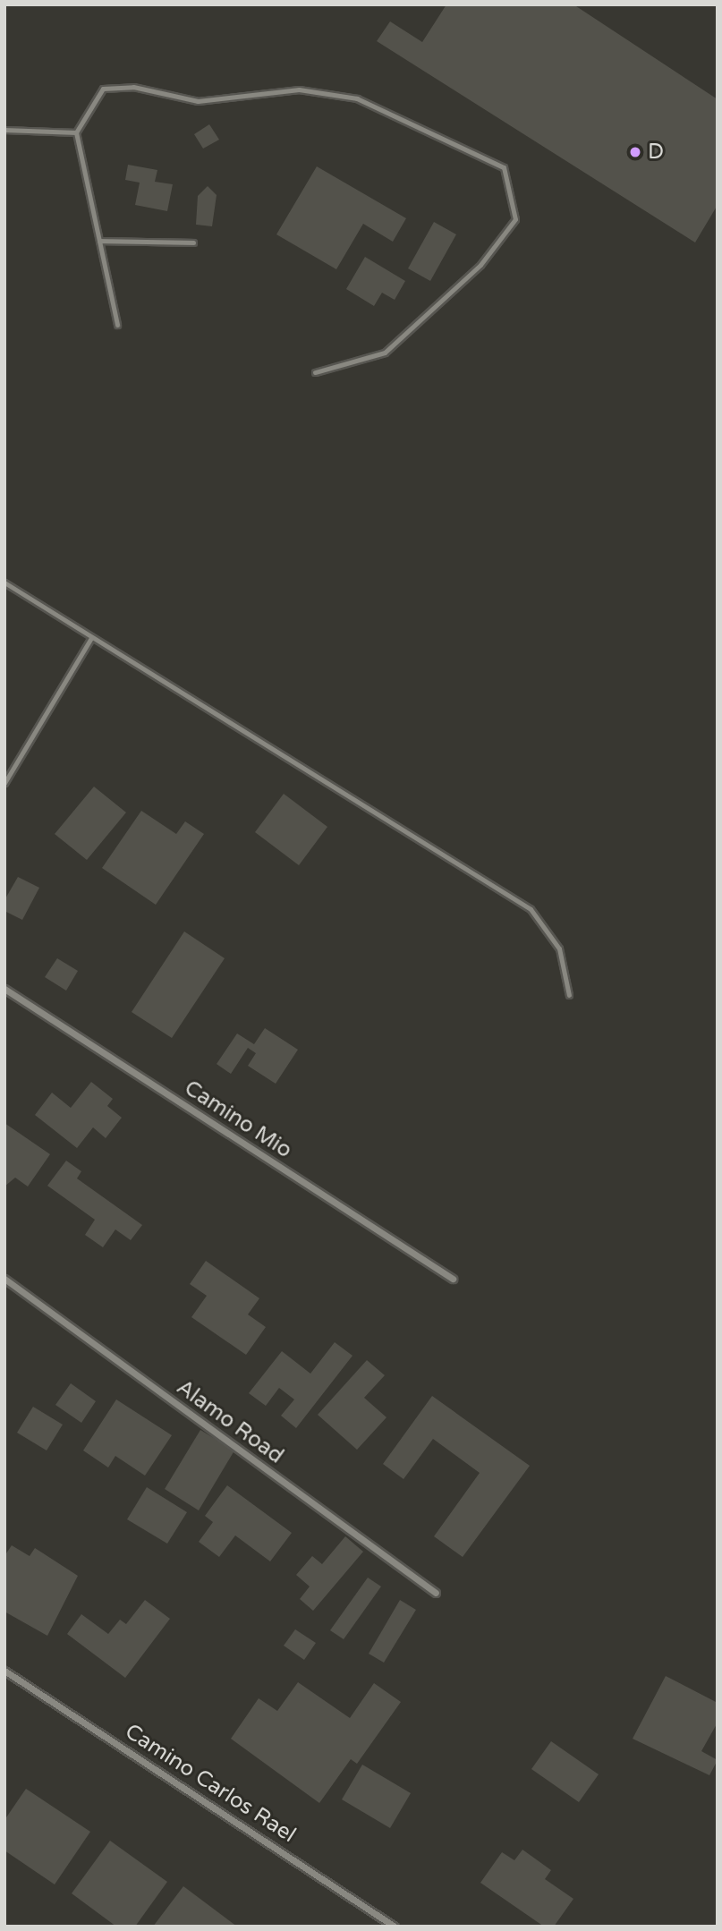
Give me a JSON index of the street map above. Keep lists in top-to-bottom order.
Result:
{
  "streets": {
    "street": ["Camino Mio", "Alamo Road", "Camino Carlos Rael"]
  },
  "places": ["D"]
}
